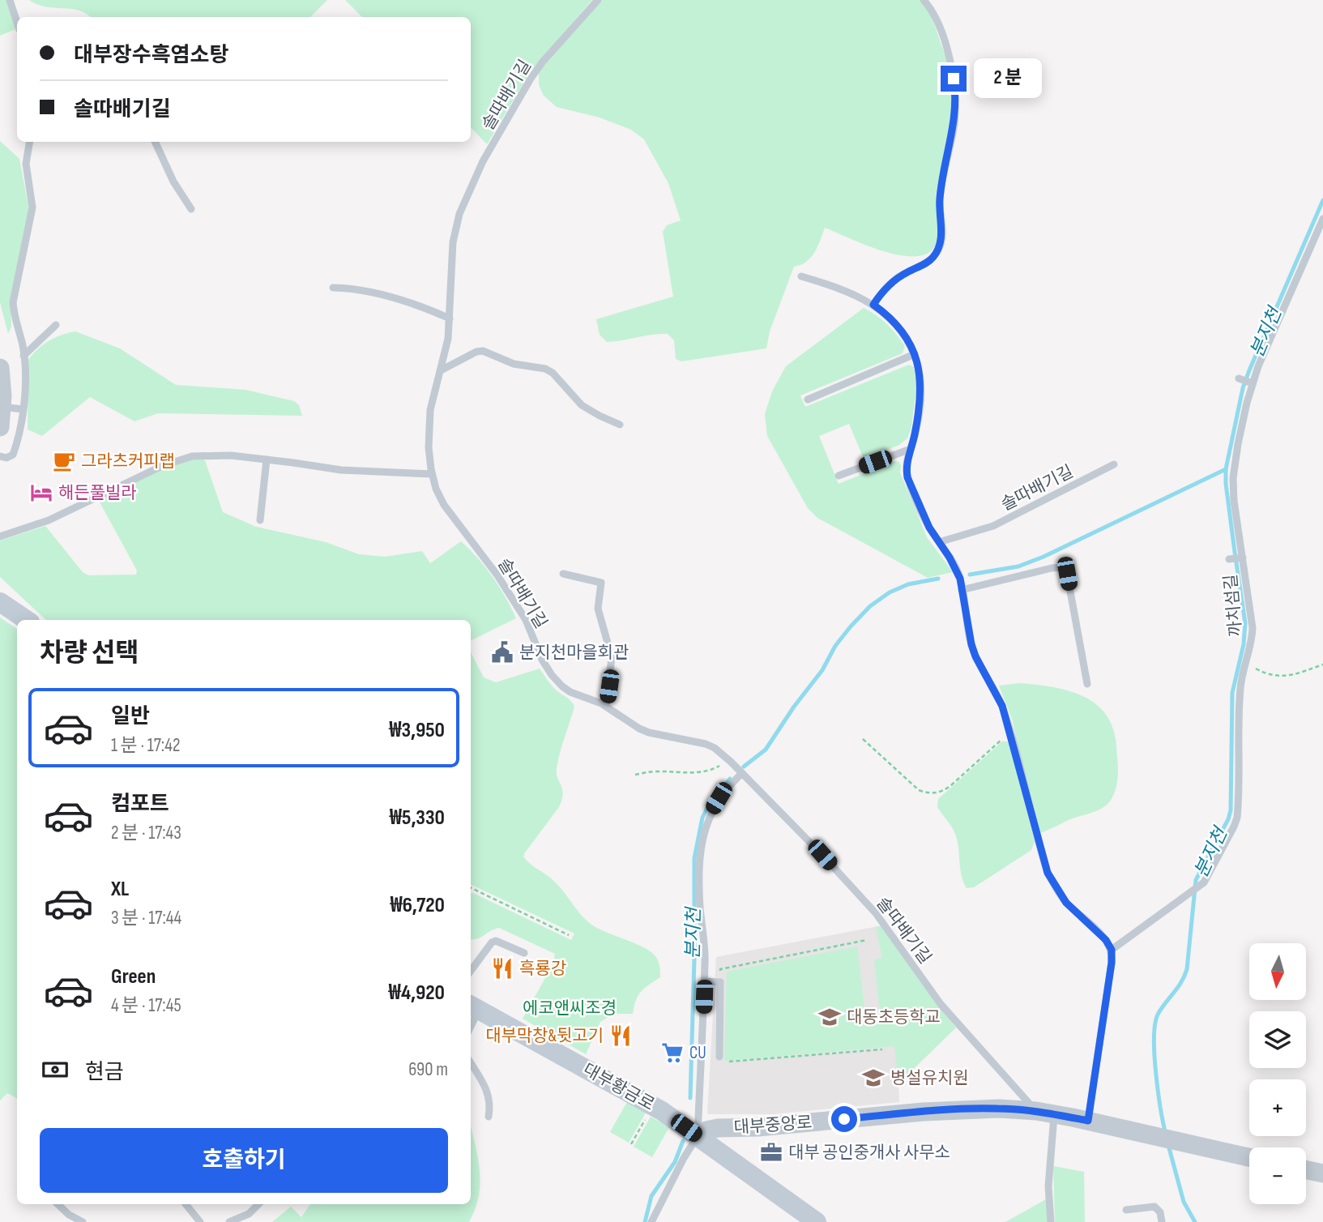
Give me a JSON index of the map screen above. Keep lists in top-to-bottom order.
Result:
{
  "streets": {
    "main road": ["대부황금로"],
    "street": ["대부중앙로"],
    "lane": ["솔따배기길", "까치섬길"]
  },
  "crossings": [
    ["솔따배기길", "대부중앙로"],
    ["대부황금로", "대부중앙로"]
  ],
  "water": ["분지천"],
  "parks": ["에코앤씨조경"],
  "places": {
    "cafe": ["그라츠커피랩"],
    "hotel": ["해든풀빌라"],
    "public building": ["분지천마을회관"],
    "restaurant": ["흑룡강", "대부막창&뒷고기"],
    "school or university": ["대동초등학교", "병설유치원"],
    "supermarket": ["CU"],
    "office": ["대부 공인중개사 사무소"]
  },
  "north": "bottom",
  "page": {
    "banner": ["대부장수흑염소탕", "솔따배기길"],
    "bubble": "2 분",
    "heading": "차량 선택",
    "list": [
      {
        "name": "일반",
        "note": "1 분 · 17:42",
        "value": "₩3,950"
      },
      {
        "name": "컴포트",
        "note": "2 분 · 17:43",
        "value": "₩5,330"
      },
      {
        "name": "XL",
        "note": "3 분 · 17:44",
        "value": "₩6,720"
      },
      {
        "name": "Green",
        "note": "4 분 · 17:45",
        "value": "₩4,920"
      }
    ],
    "map_buttons": ["+", "−"],
    "pay": ["현금", "690 m"],
    "buttons": "호출하기"
  }
}
